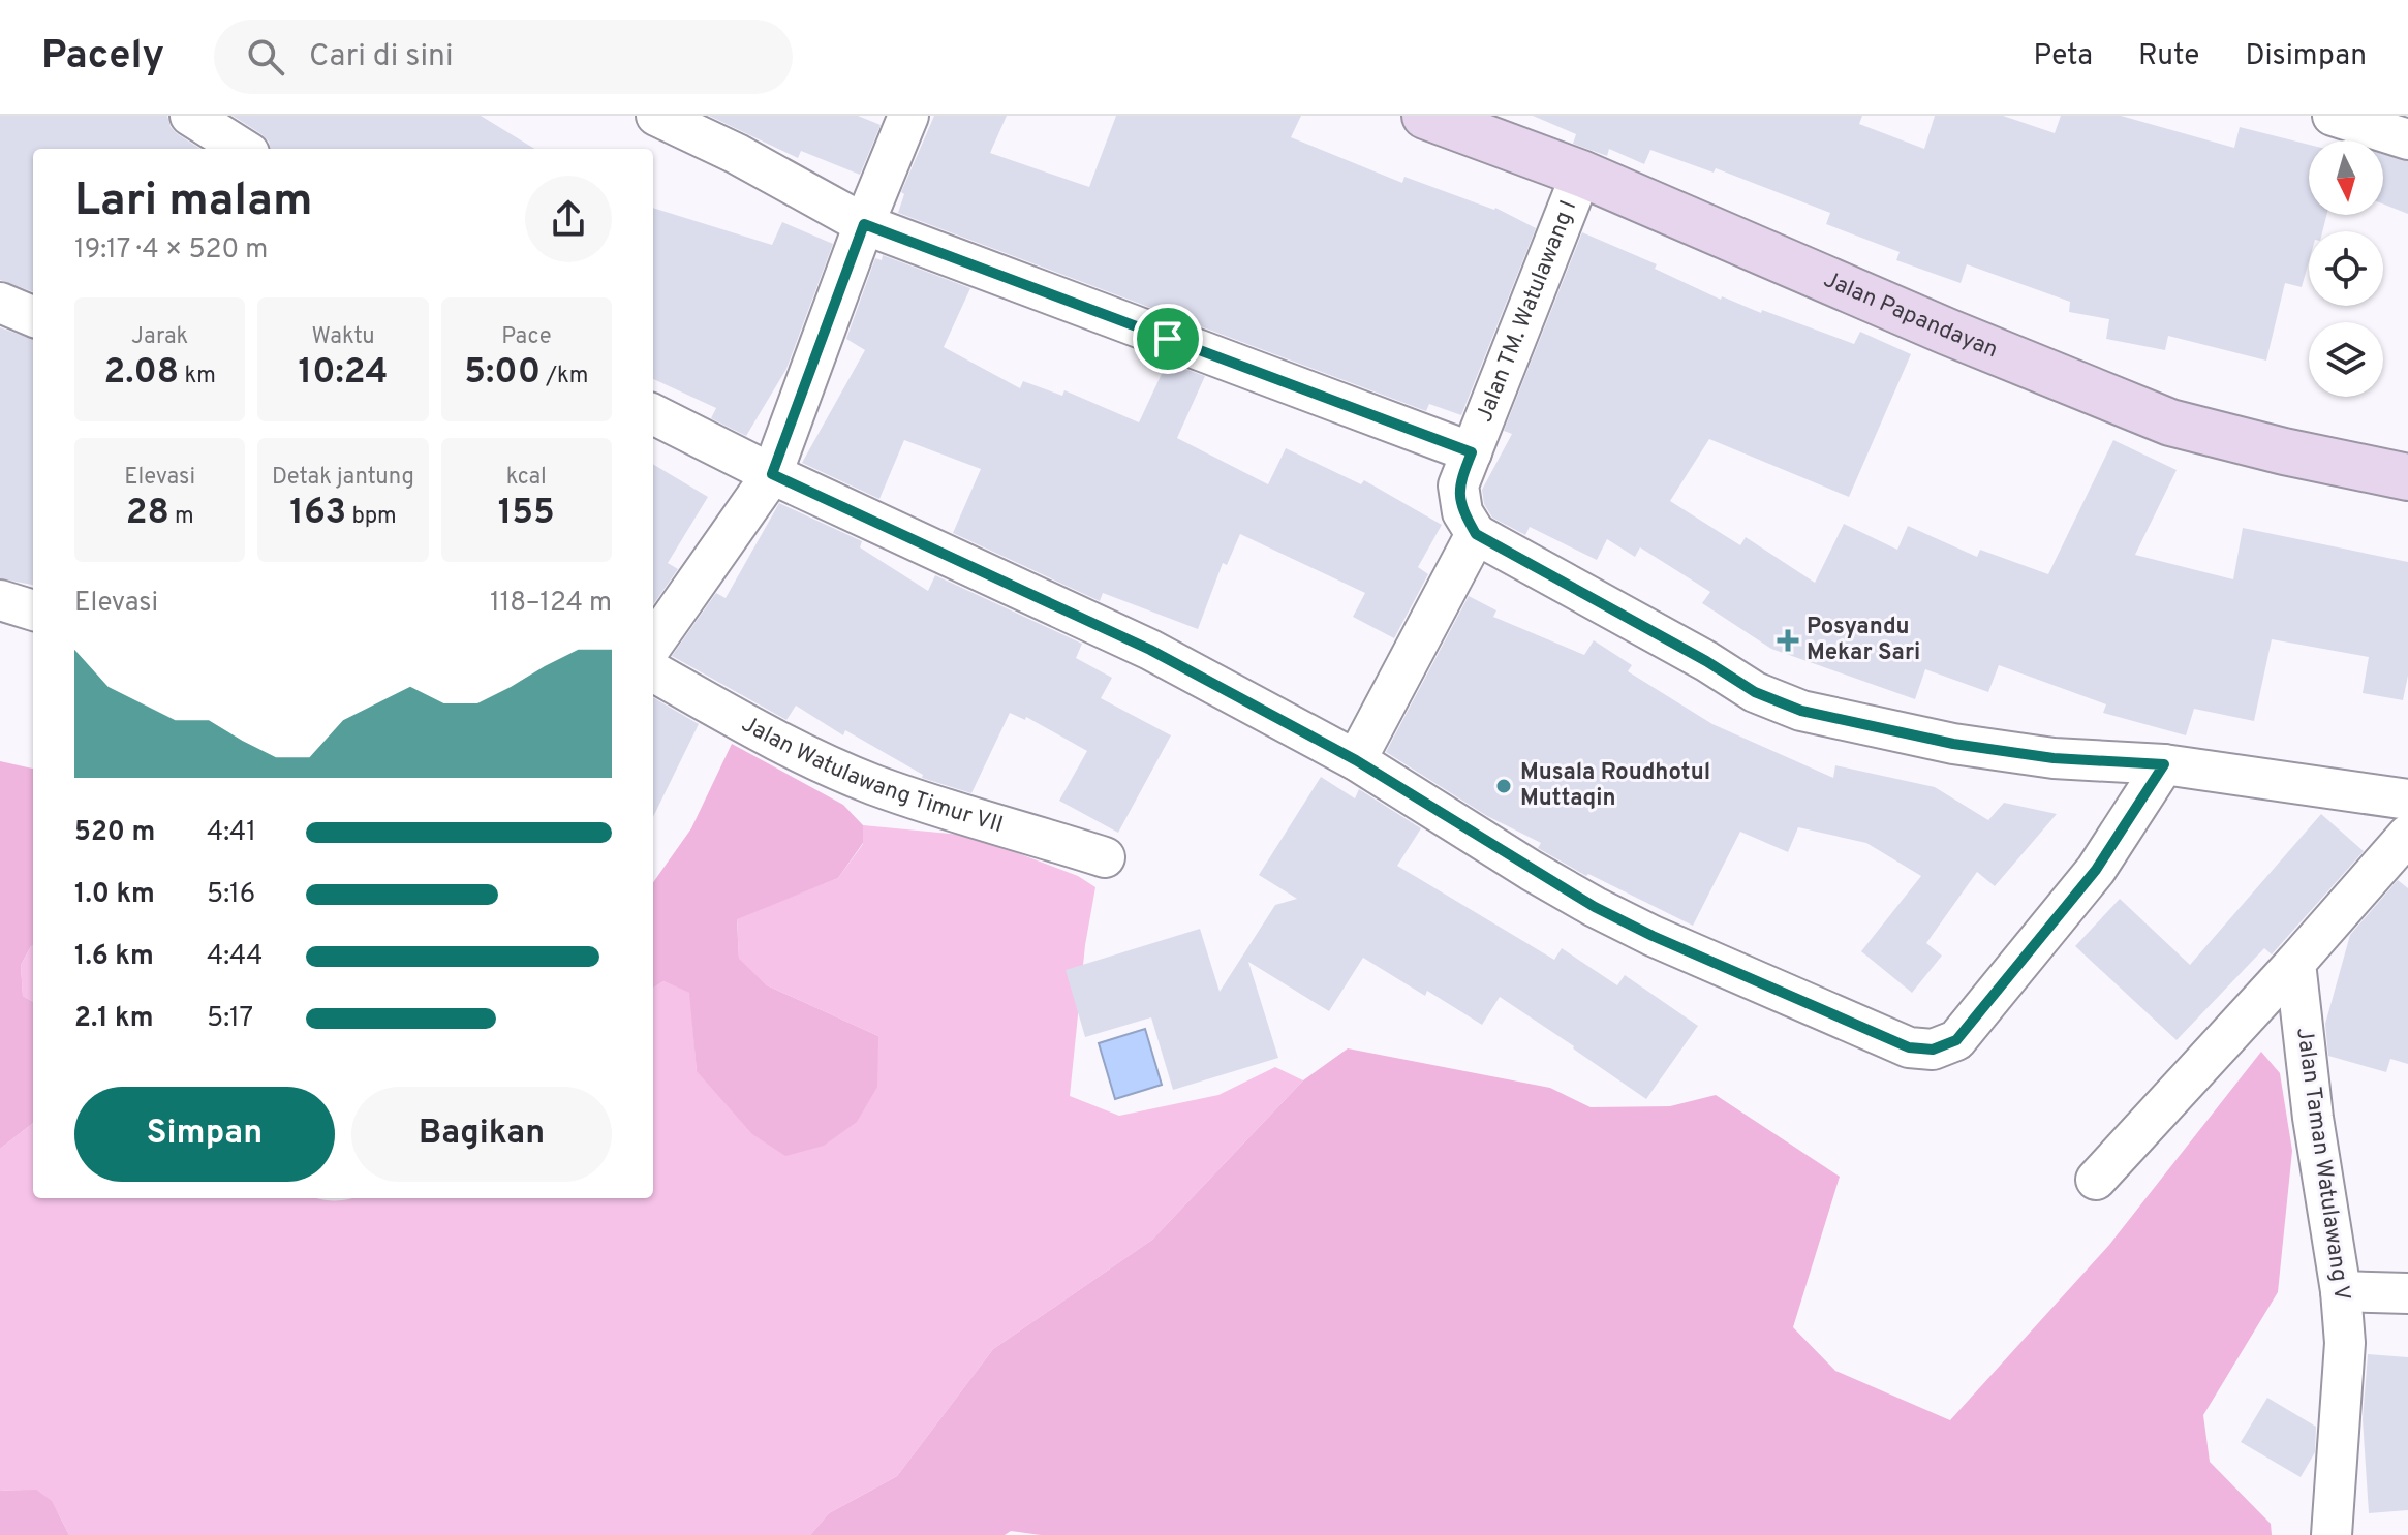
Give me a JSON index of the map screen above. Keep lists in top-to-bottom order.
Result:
{
  "streets": {
    "main road": ["Jalan Papandayan"],
    "street": ["Jalan TM. Watulawang I", "Jalan Watulawang Timur VII", "Jalan Taman Watulawang V"]
  },
  "crossings": [
    ["Jalan TM. Watulawang I", "Jalan Papandayan"]
  ],
  "places": {
    "health": ["Posyandu Mekar Sari"],
    "other": ["Musala Roudhotul Muttaqin"]
  },
  "north": "bottom",
  "page": {
    "header": "Pacely",
    "search": "Cari di sini",
    "nav": ["Peta", "Rute", "Disimpan"],
    "heading": ["Lari malam", "19:17 · 4 × 520 m"],
    "stats": [
      ["Jarak", "2.08 km"],
      ["Waktu", "10:24"],
      ["Pace", "5:00 /km"],
      ["Elevasi", "28 m"],
      ["Detak jantung", "163 bpm"],
      ["kcal", "155"]
    ],
    "chart": ["Elevasi", "118–124 m"],
    "list": [
      {
        "name": "520 m",
        "note": "4:41"
      },
      {
        "name": "1.0 km",
        "note": "5:16"
      },
      {
        "name": "1.6 km",
        "note": "4:44"
      },
      {
        "name": "2.1 km",
        "note": "5:17"
      }
    ],
    "buttons": ["Simpan", "Bagikan"]
  }
}
